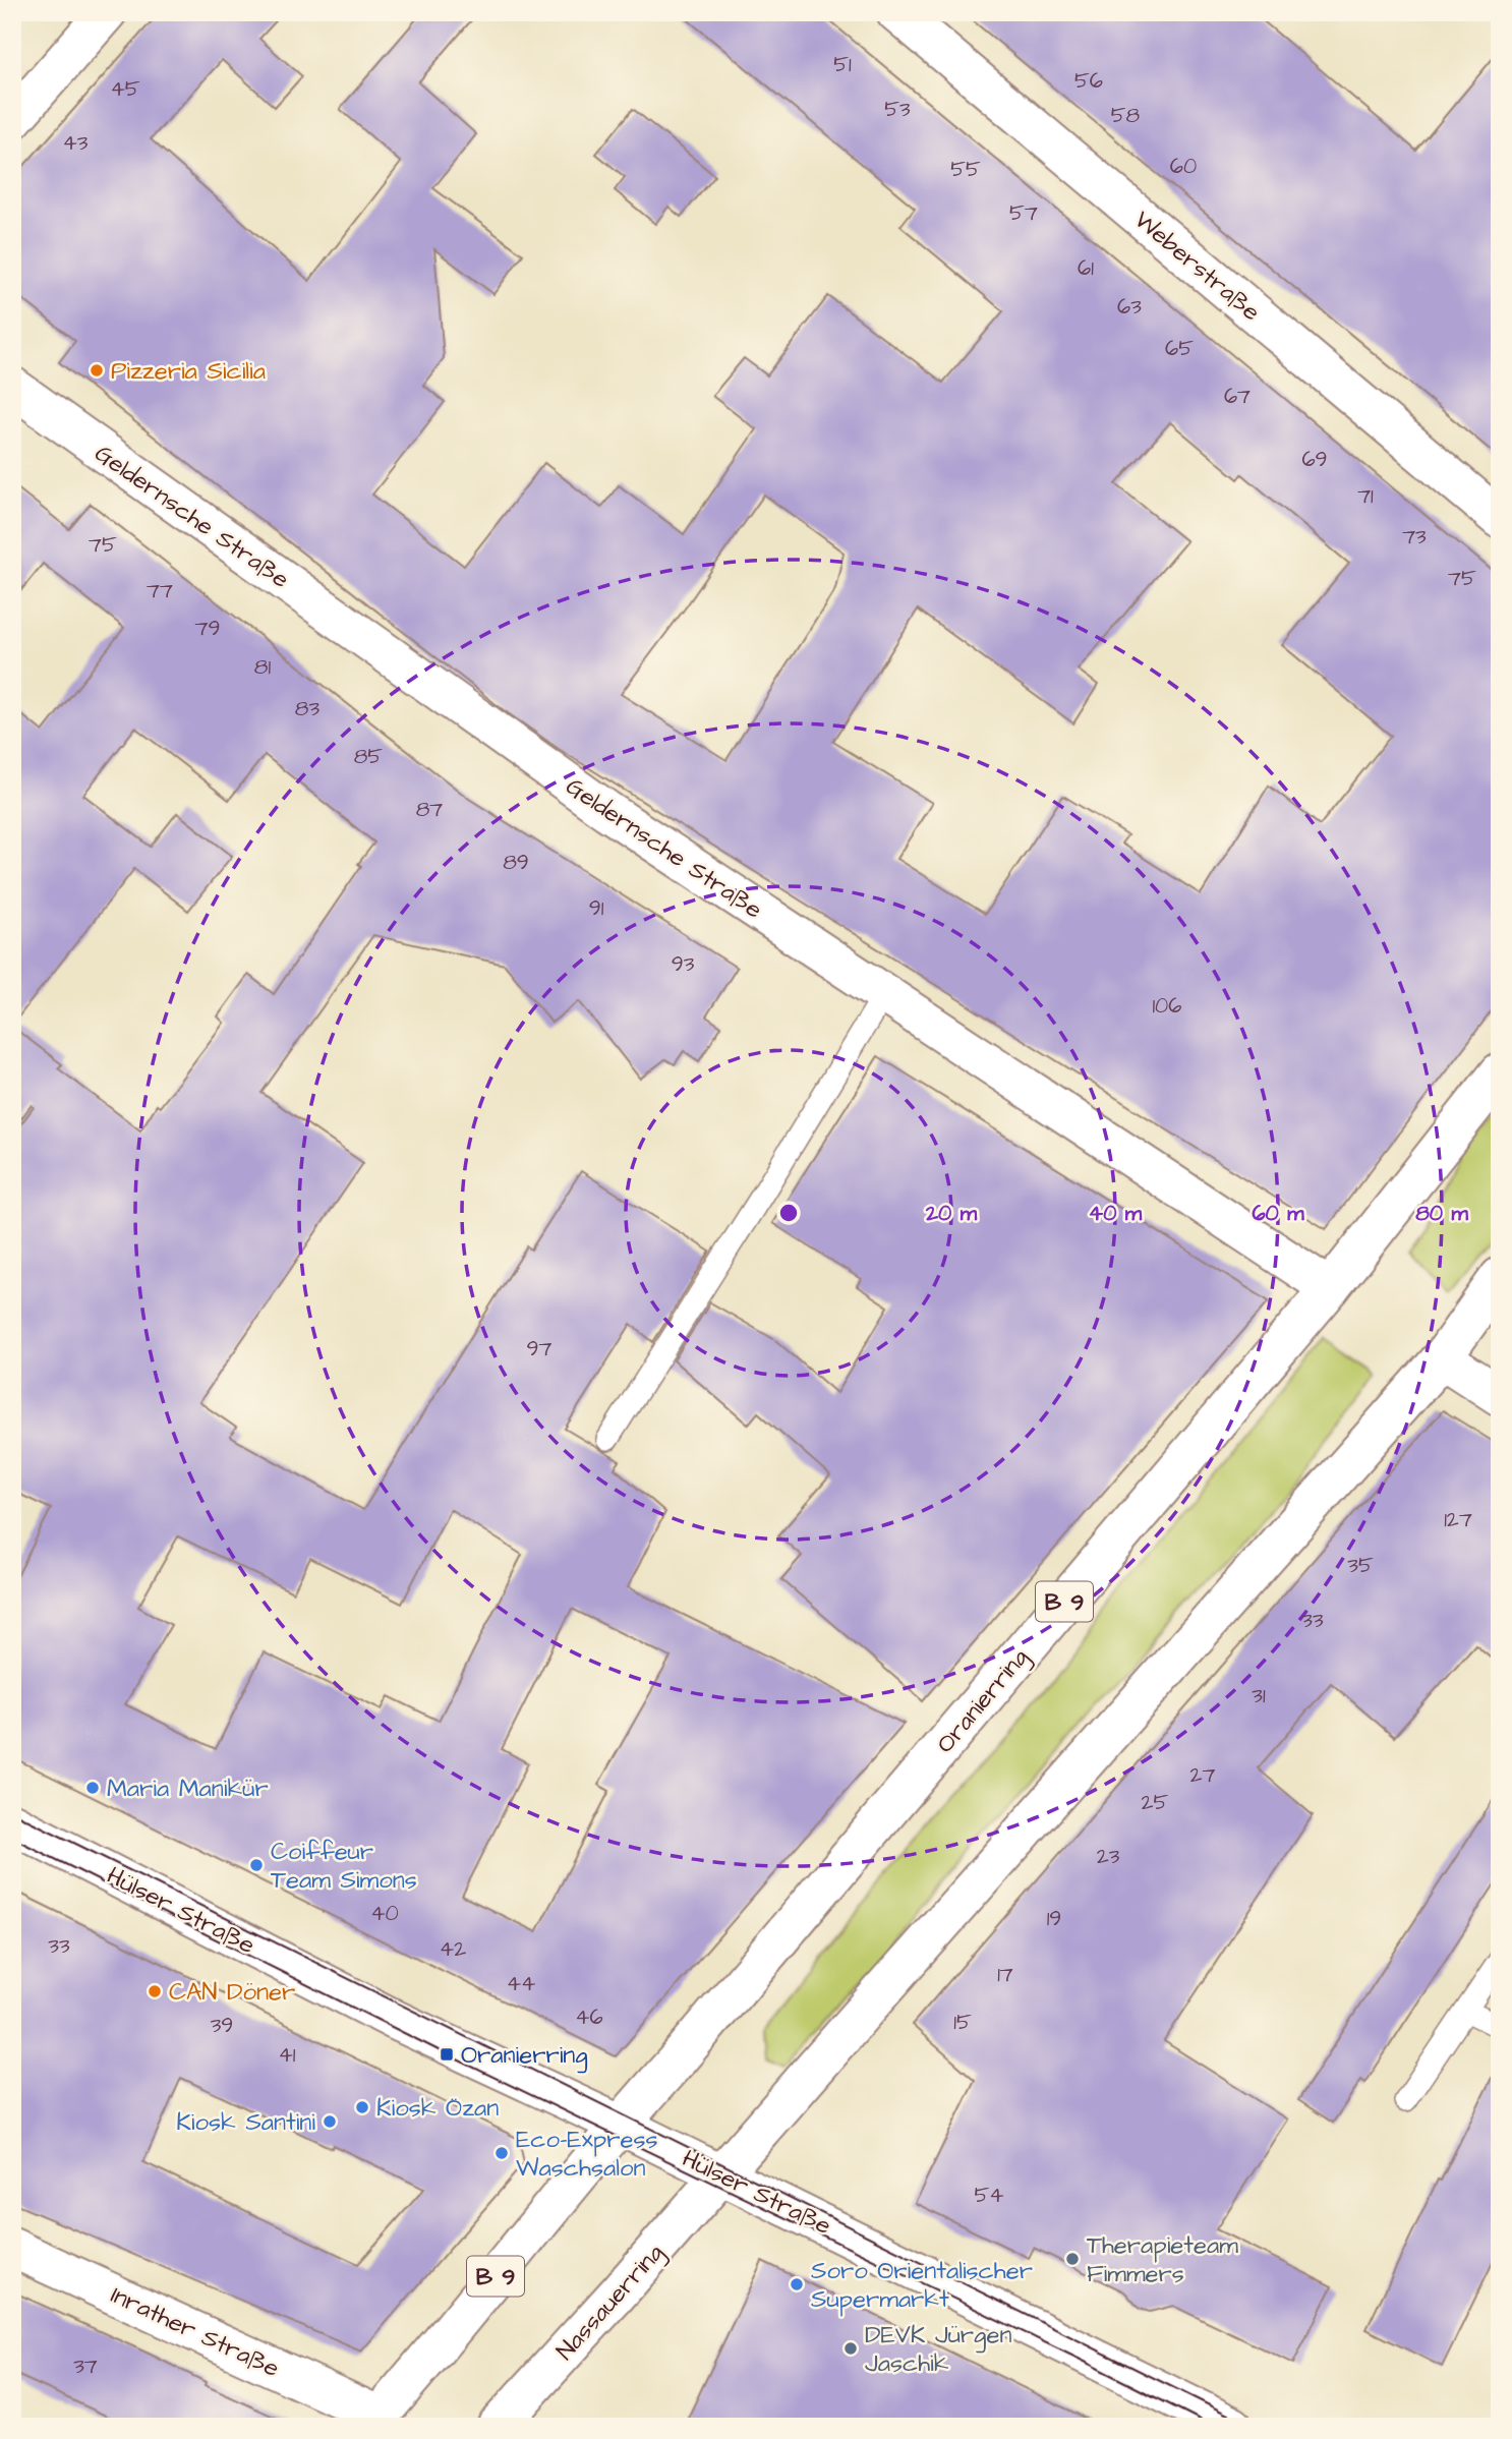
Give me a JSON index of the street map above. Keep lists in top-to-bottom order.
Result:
{
  "streets": {
    "street": [
      "Weberstraße",
      "Geldernsche Straße",
      "B 9",
      "Oranierring",
      "Hülser Straße",
      "Nassauerring",
      "Inrather Straße"
    ]
  },
  "crossings": [
    ["Geldernsche Straße", "Oranierring"],
    ["B 9", "Oranierring"],
    ["B 9", "Hülser Straße"],
    ["B 9", "Inrather Straße"],
    ["Oranierring", "Hülser Straße"],
    ["Hülser Straße", "Nassauerring"]
  ],
  "places": {
    "other": [
      "Pizzeria Sicilia",
      "Maria Manikür",
      "Coiffeur Team Simons",
      "CAN Döner",
      "Kiosk Özan",
      "Kiosk Santini",
      "Eco-Express Waschsalon",
      "Therapieteam Fimmers",
      "Soro Orientalischer Supermarkt",
      "DEVK Jürgen Jaschik"
    ],
    "transit": ["Oranierring"]
  },
  "house_numbers": [
    "51",
    "56",
    "45",
    "53",
    "58",
    "43",
    "60",
    "55",
    "57",
    "61",
    "63",
    "65",
    "67",
    "69",
    "71",
    "73",
    "75",
    "75",
    "77",
    "79",
    "81",
    "83",
    "85",
    "87",
    "89",
    "91",
    "93",
    "106",
    "97",
    "127",
    "35",
    "33",
    "31",
    "27",
    "25",
    "23",
    "40",
    "19",
    "33",
    "42",
    "17",
    "44",
    "46",
    "15",
    "39",
    "41",
    "54",
    "37"
  ],
  "rings": [
    "20 m",
    "40 m",
    "60 m",
    "80 m"
  ]
}
